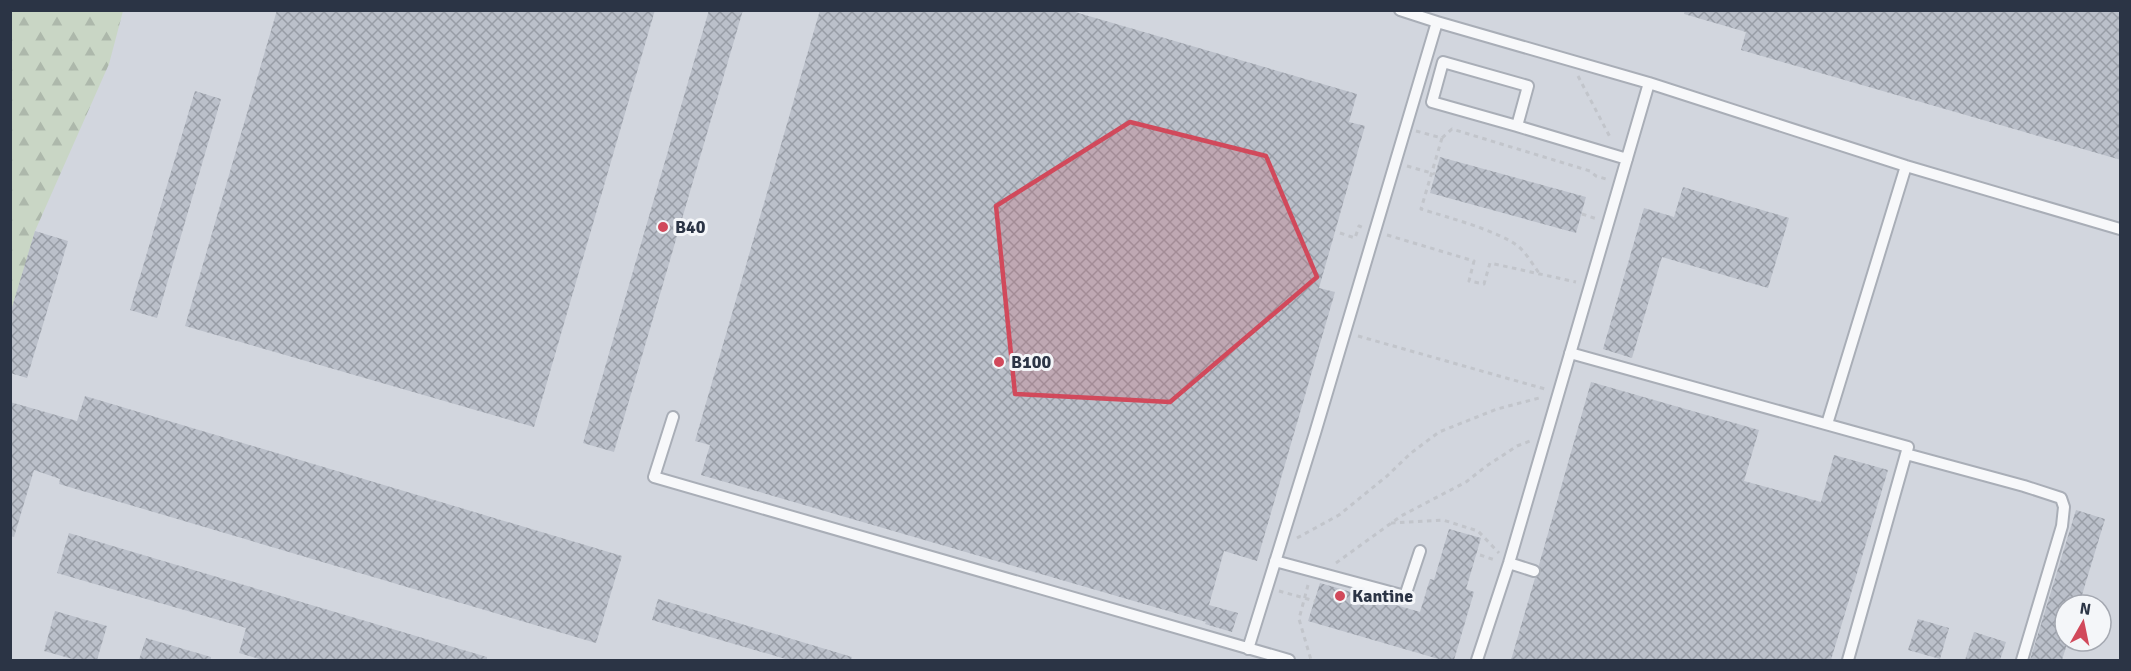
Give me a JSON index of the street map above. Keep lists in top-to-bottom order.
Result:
{
  "places": ["B40", "B100", "Kantine"],
  "north": "top"
}
